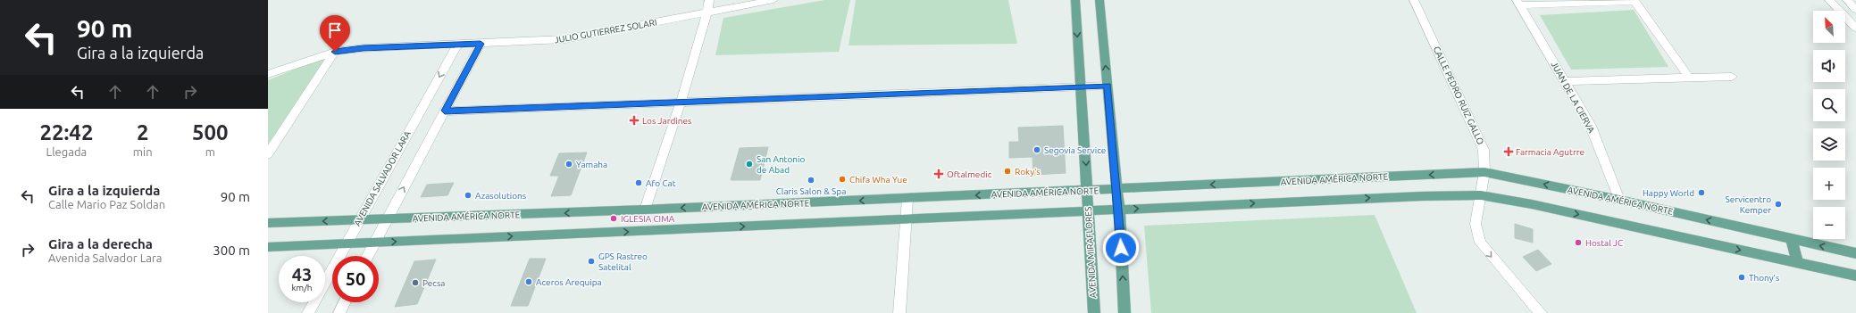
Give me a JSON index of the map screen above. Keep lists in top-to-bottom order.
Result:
{
  "streets": {
    "main road": ["AVENIDA AMÉRICA NORTE", "AVENIDA MIRAFLORES"],
    "street": [
      "JULIO GUTIERREZ SOLARI",
      "CALLE PEDRO RUIZ GALLO",
      "JUAN DE LA CIERVA",
      "AVENIDA SALVADOR LARA"
    ]
  },
  "crossings": [
    ["JULIO GUTIERREZ SOLARI", "AVENIDA SALVADOR LARA"],
    ["CALLE PEDRO RUIZ GALLO", "AVENIDA AMÉRICA NORTE"],
    ["JUAN DE LA CIERVA", "AVENIDA AMÉRICA NORTE"],
    ["AVENIDA SALVADOR LARA", "AVENIDA AMÉRICA NORTE"],
    ["AVENIDA AMÉRICA NORTE", "AVENIDA MIRAFLORES"]
  ],
  "one_way": ["CALLE PEDRO RUIZ GALLO"],
  "places": {
    "health": ["Los Jardines", "Farmacia Agutrre", "Oftalmedic"],
    "other": [
      "Segovia Service",
      "Yamaha",
      "San Antonio de Abad",
      "Roky's",
      "Chifa Wha Yue",
      "Claris Salon & Spa",
      "Afo Cat",
      "Happy World",
      "Azasolutions",
      "Servicentro Kemper",
      "IGLESIA CIMA",
      "Hostal JC",
      "GPS Rastreo Satelital",
      "Thony's",
      "Aceros Arequipa",
      "Pecsa"
    ]
  },
  "north": "top left",
  "page": {
    "turn": ["90 m", "Gira a la izquierda"],
    "map_buttons": ["+", "−"],
    "eta": [
      "22:42",
      "Llegada",
      "2",
      "min",
      "500",
      "m"
    ],
    "list": [
      {
        "name": "Gira a la izquierda",
        "note": "Calle Mario Paz Soldan",
        "value": "90 m"
      },
      {
        "name": "Gira a la derecha",
        "note": "Avenida Salvador Lara",
        "value": "300 m"
      }
    ],
    "speed": "43 km/h",
    "limit": "50"
  }
}
